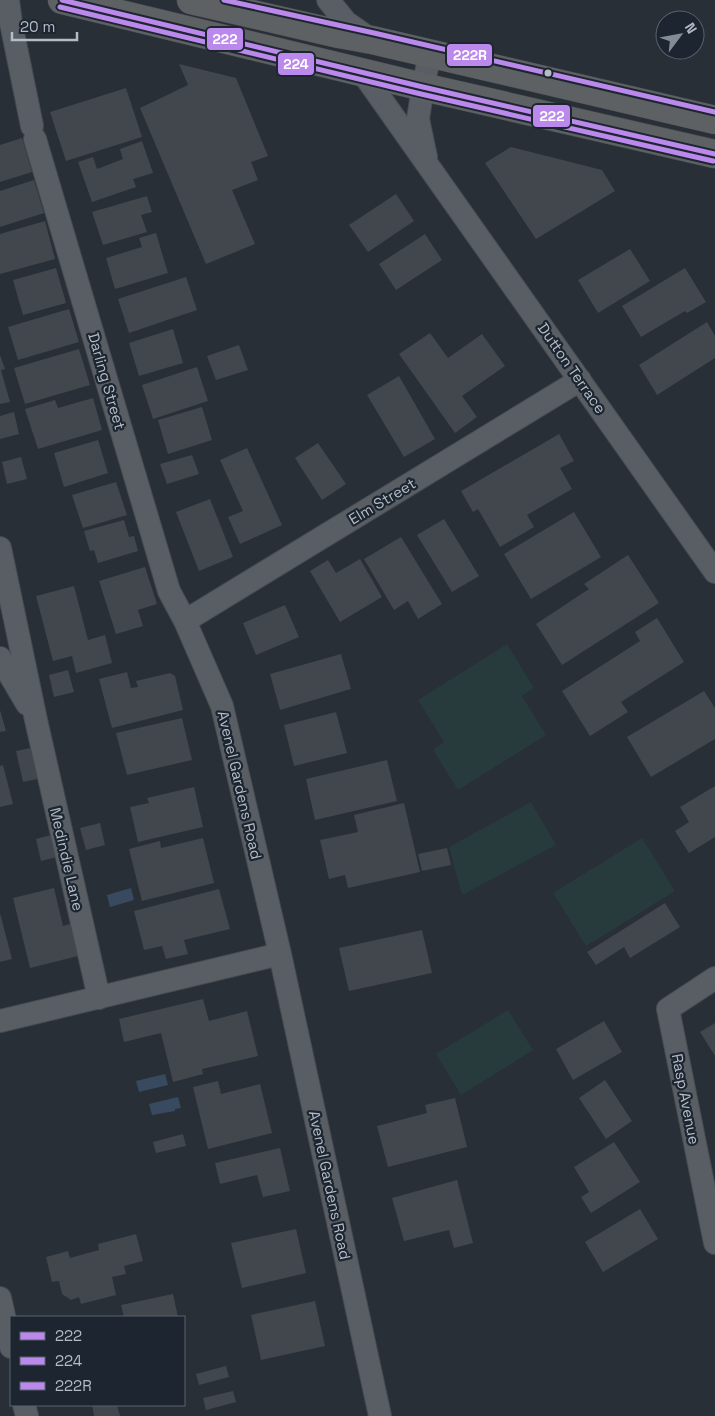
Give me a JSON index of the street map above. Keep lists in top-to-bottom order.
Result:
{
  "streets": {
    "street": [
      "Dutton Terrace",
      "Darling Street",
      "Elm Street",
      "Avenel Gardens Road",
      "Medindie Lane",
      "Rasp Avenue"
    ]
  },
  "crossings": [
    ["Dutton Terrace", "Elm Street"],
    ["Darling Street", "Elm Street"],
    ["Darling Street", "Avenel Gardens Road"],
    ["Elm Street", "Avenel Gardens Road"]
  ],
  "lines": ["transit line 222", "transit line 222R", "transit line 224"],
  "legend": ["222", "224", "222R"],
  "scale_bar": "20 m",
  "north": "top right"
}
